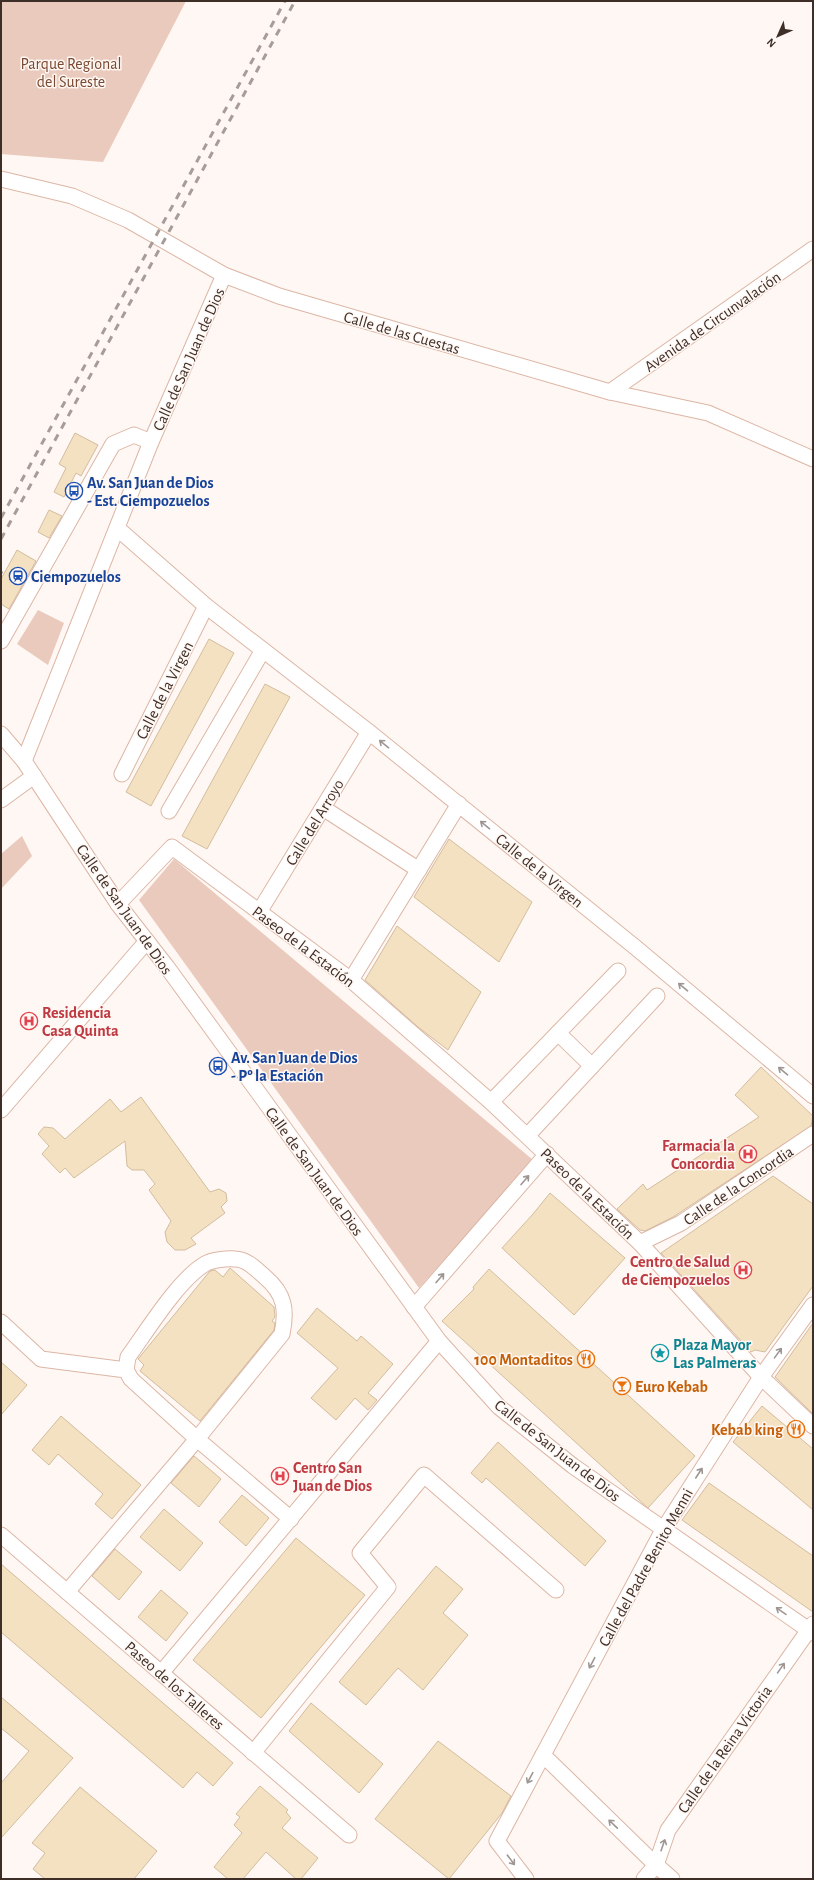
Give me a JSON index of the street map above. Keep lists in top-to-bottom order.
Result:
{
  "streets": {
    "street": [
      "Avenida de Circunvalación",
      "Calle de las Cuestas",
      "Calle de San Juan de Dios",
      "Calle de la Virgen",
      "Calle del Arroyo",
      "Paseo de la Estación",
      "Calle de la Concordia",
      "Calle del Padre Benito Menni",
      "Paseo de los Talleres",
      "Calle de la Reina Victoria"
    ]
  },
  "crossings": [
    ["Avenida de Circunvalación", "Calle de las Cuestas"],
    ["Calle de las Cuestas", "Calle de San Juan de Dios"],
    ["Calle de San Juan de Dios", "Calle de la Virgen"],
    ["Calle de San Juan de Dios", "Paseo de la Estación"],
    ["Calle de San Juan de Dios", "Calle del Padre Benito Menni"],
    ["Calle de San Juan de Dios", "Calle de la Reina Victoria"],
    ["Calle de la Virgen", "Calle del Arroyo"],
    ["Calle del Arroyo", "Paseo de la Estación"],
    ["Paseo de la Estación", "Calle de la Concordia"],
    ["Paseo de la Estación", "Calle del Padre Benito Menni"]
  ],
  "one_way": ["Calle de la Virgen", "Calle de la Reina Victoria"],
  "parks": ["Parque Regional del Sureste"],
  "places": {
    "bus stop": ["Av. San Juan de Dios - Est. Ciempozuelos", "Av. San Juan de Dios - Pº la Estación"],
    "station": ["Ciempozuelos"],
    "hospital": [
      "Residencia Casa Quinta",
      "Farmacia la Concordia",
      "Centro de Salud de Ciempozuelos",
      "Centro San Juan de Dios"
    ],
    "place": ["Plaza Mayor Las Palmeras"],
    "restaurant": ["100 Montaditos", "Kebab king"],
    "bar": ["Euro Kebab"]
  },
  "north": "bottom left"
}
